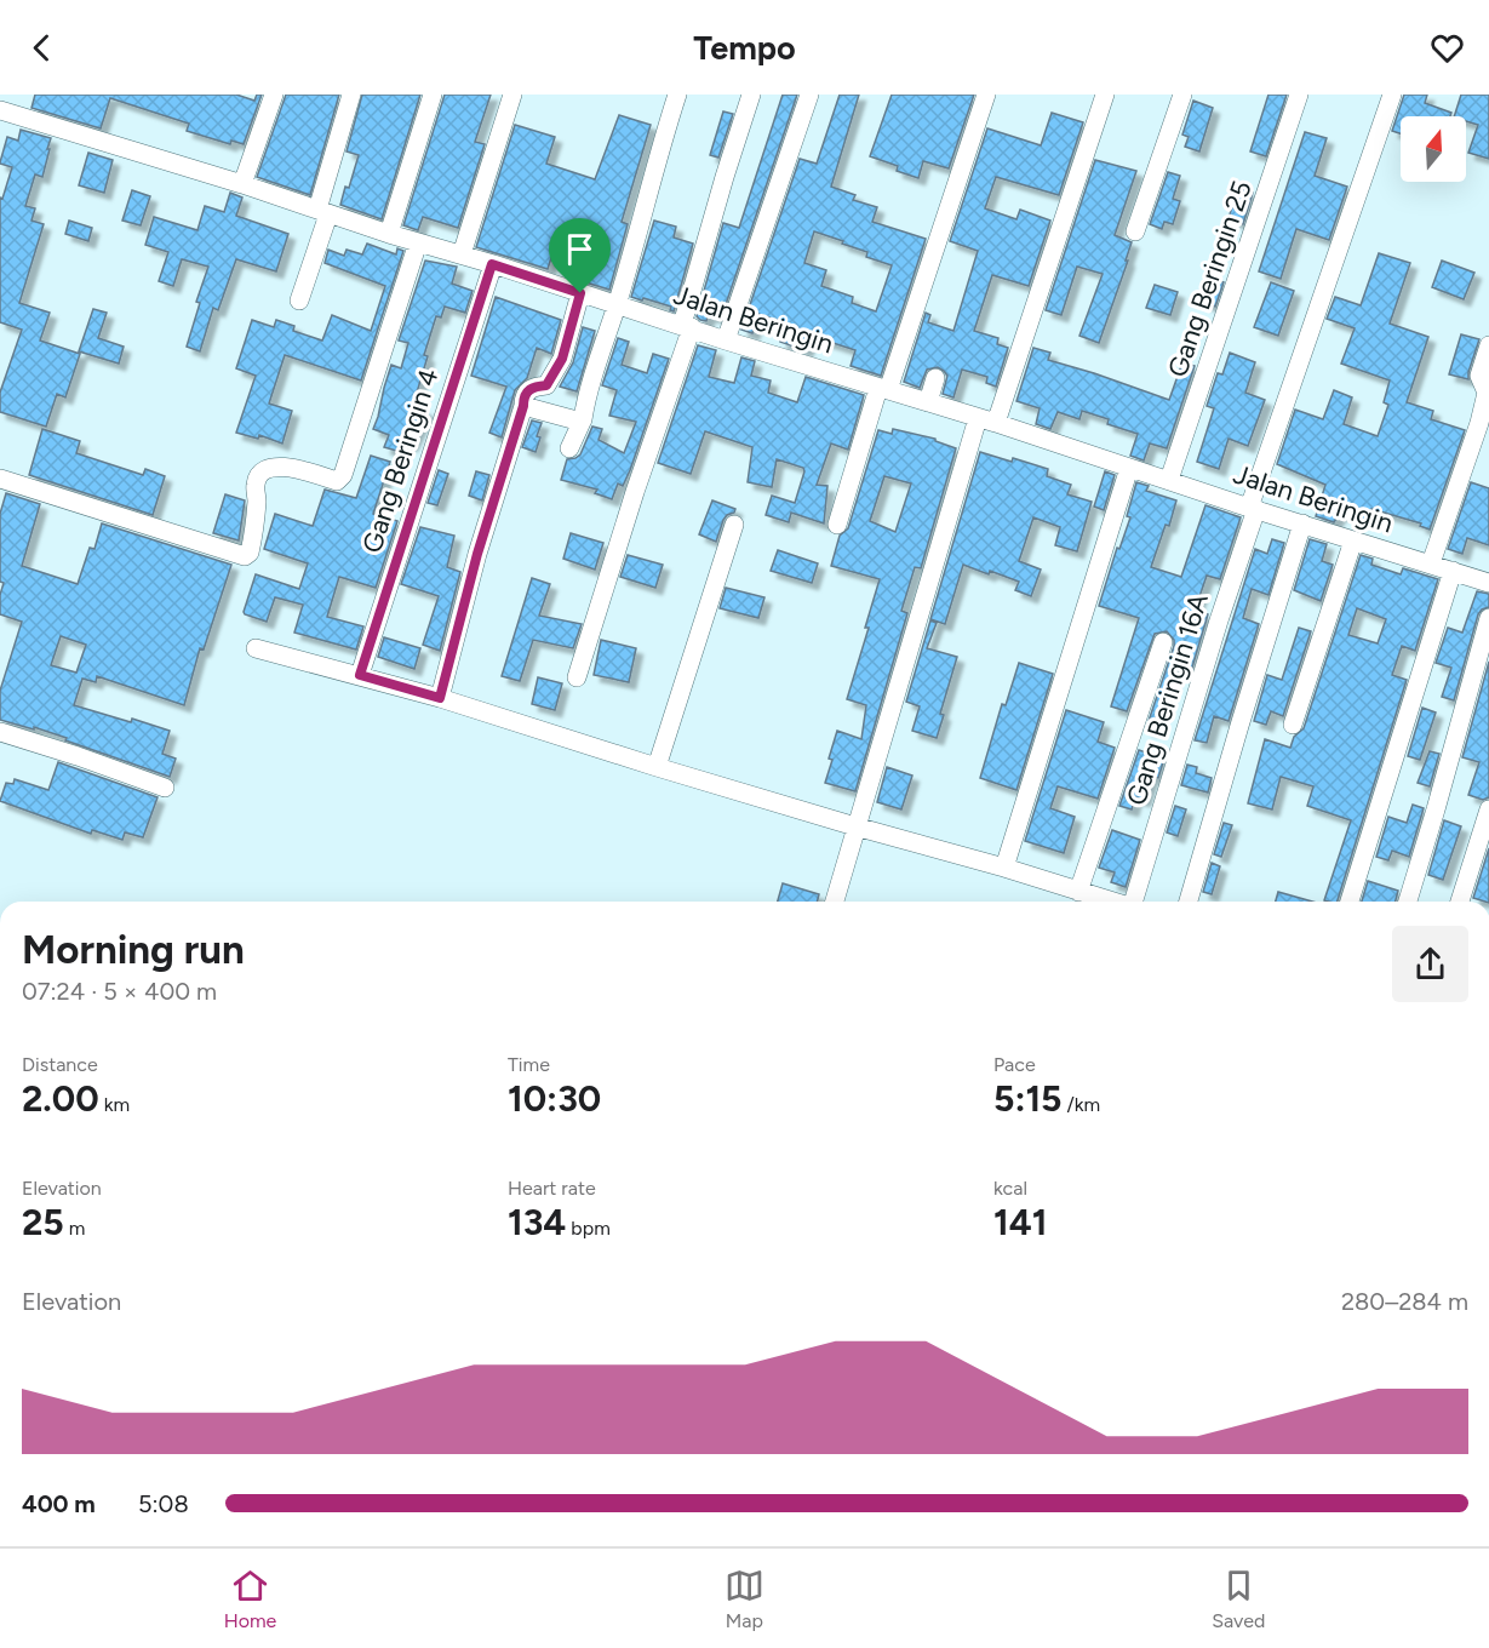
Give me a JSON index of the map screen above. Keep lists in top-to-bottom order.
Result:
{
  "streets": {
    "street": [
      "Gang Beringin 25",
      "Jalan Beringin",
      "Gang Beringin 4",
      "Gang Beringin 16A"
    ]
  },
  "crossings": [
    ["Gang Beringin 25", "Jalan Beringin"],
    ["Jalan Beringin", "Gang Beringin 4"],
    ["Jalan Beringin", "Gang Beringin 16A"]
  ],
  "north": "top",
  "page": {
    "header": "Tempo",
    "heading": ["Morning run", "07:24 · 5 × 400 m"],
    "stats": [
      ["Distance", "2.00 km"],
      ["Time", "10:30"],
      ["Pace", "5:15 /km"],
      ["Elevation", "25 m"],
      ["Heart rate", "134 bpm"],
      ["kcal", "141"]
    ],
    "chart": ["Elevation", "280–284 m"],
    "list": [
      {
        "name": "400 m",
        "note": "5:08"
      }
    ],
    "tabs": ["Home", "Map", "Saved"]
  }
}
